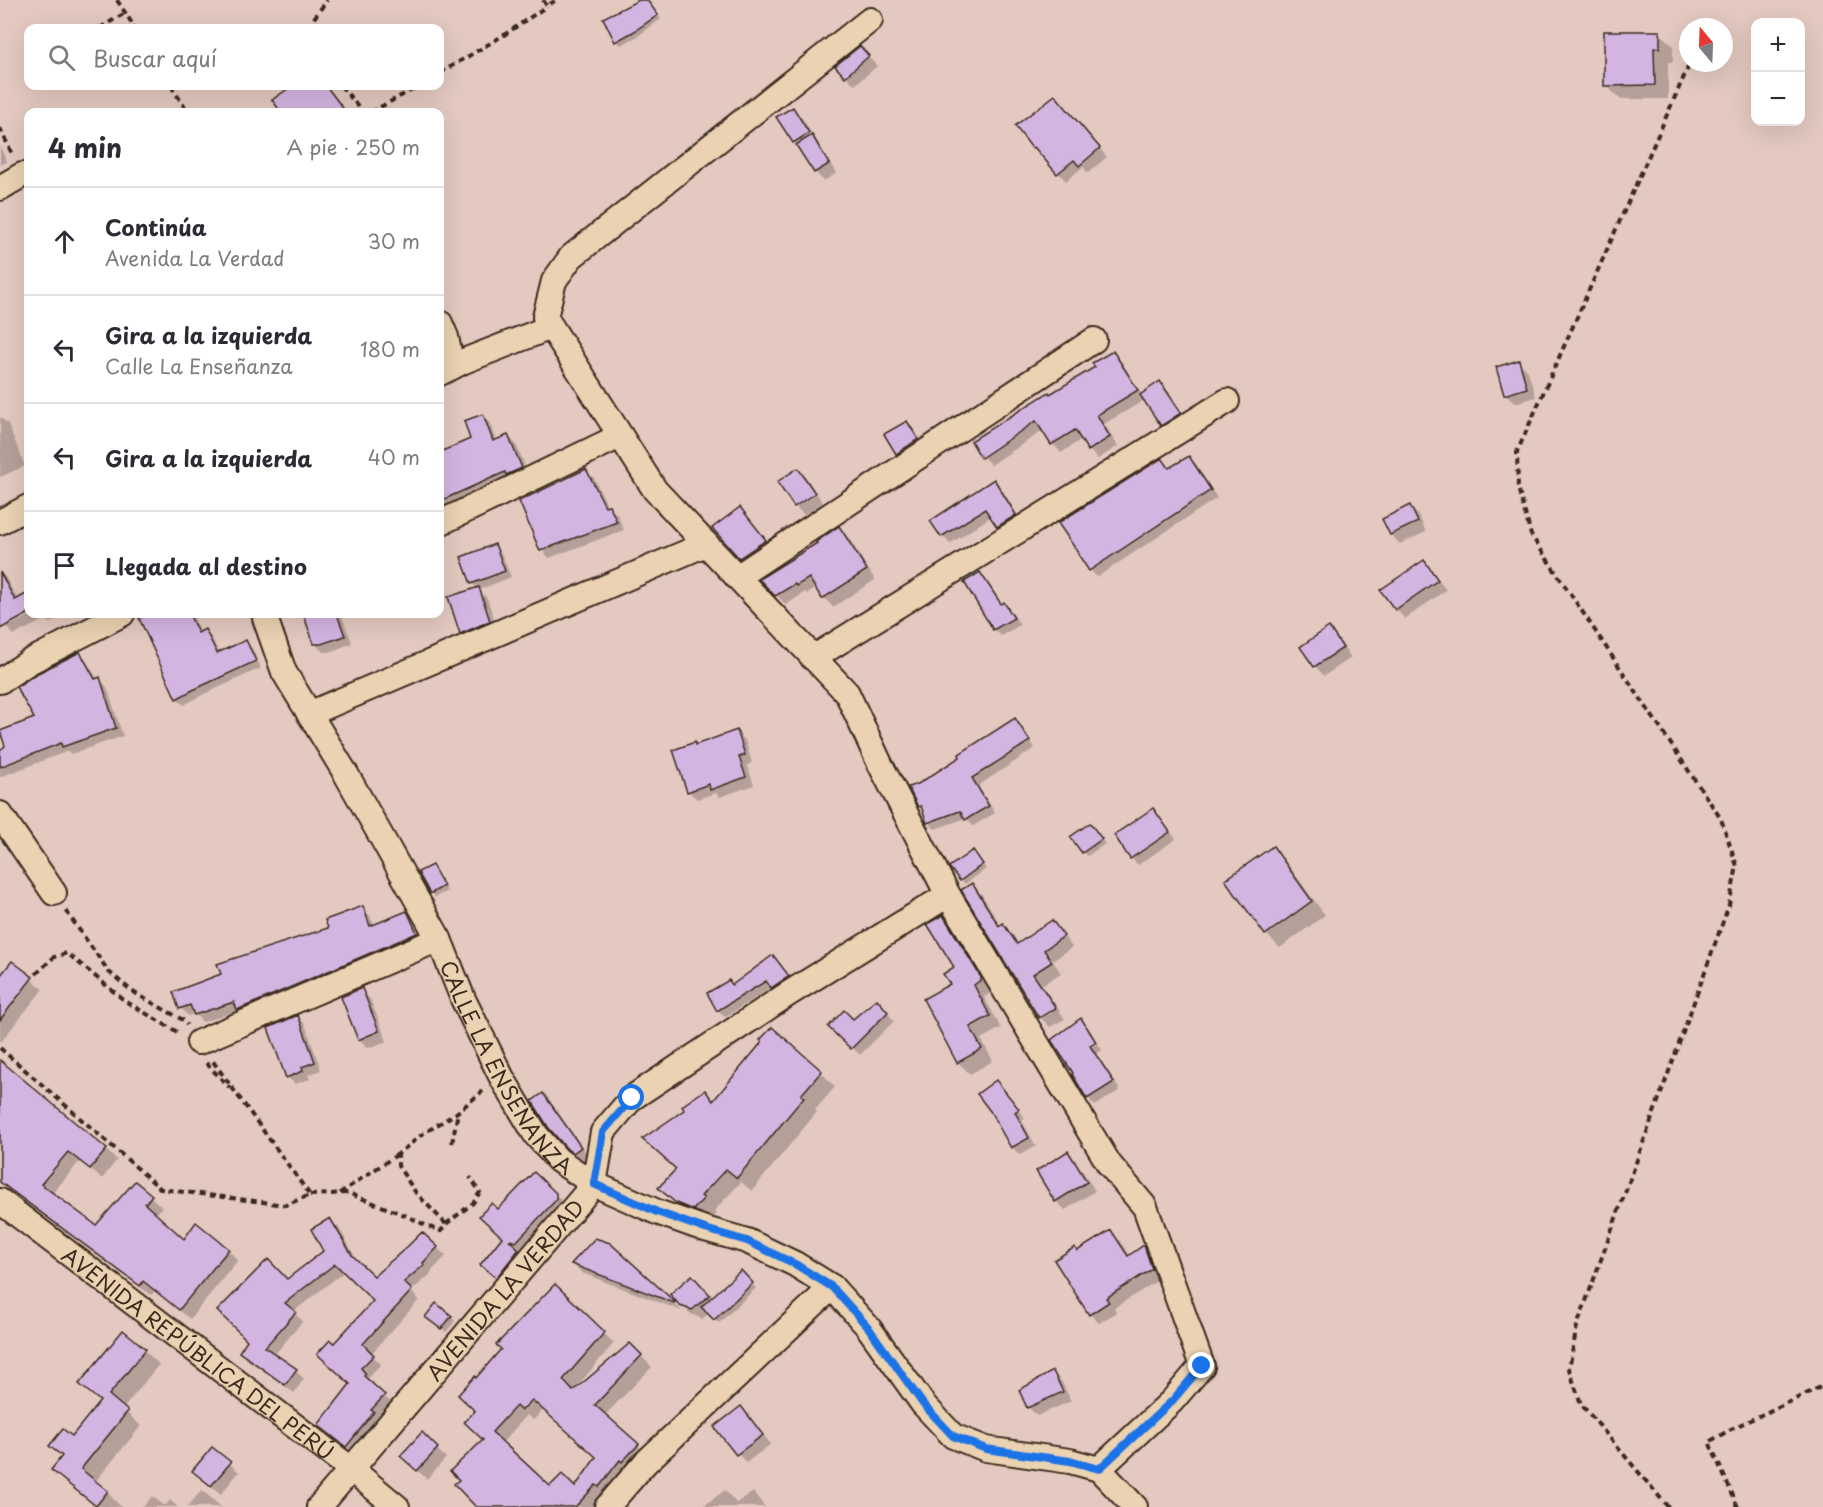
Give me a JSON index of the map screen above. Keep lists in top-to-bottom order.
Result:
{
  "streets": {
    "street": ["CALLE LA ENSEÑANZA", "AVENIDA LA VERDAD", "AVENIDA REPÚBLICA DEL PERÚ"]
  },
  "crossings": [
    ["CALLE LA ENSEÑANZA", "AVENIDA LA VERDAD"],
    ["AVENIDA LA VERDAD", "AVENIDA REPÚBLICA DEL PERÚ"]
  ],
  "north": "top",
  "page": {
    "map_buttons": ["+", "−"],
    "search": "Buscar aquí",
    "heading": ["4 min", "A pie · 250 m"],
    "list": [
      ["Continúa", "Avenida La Verdad", "30 m"],
      ["Gira a la izquierda", "Calle La Enseñanza", "180 m"],
      ["Gira a la izquierda", "40 m"],
      "Llegada al destino"
    ]
  }
}
